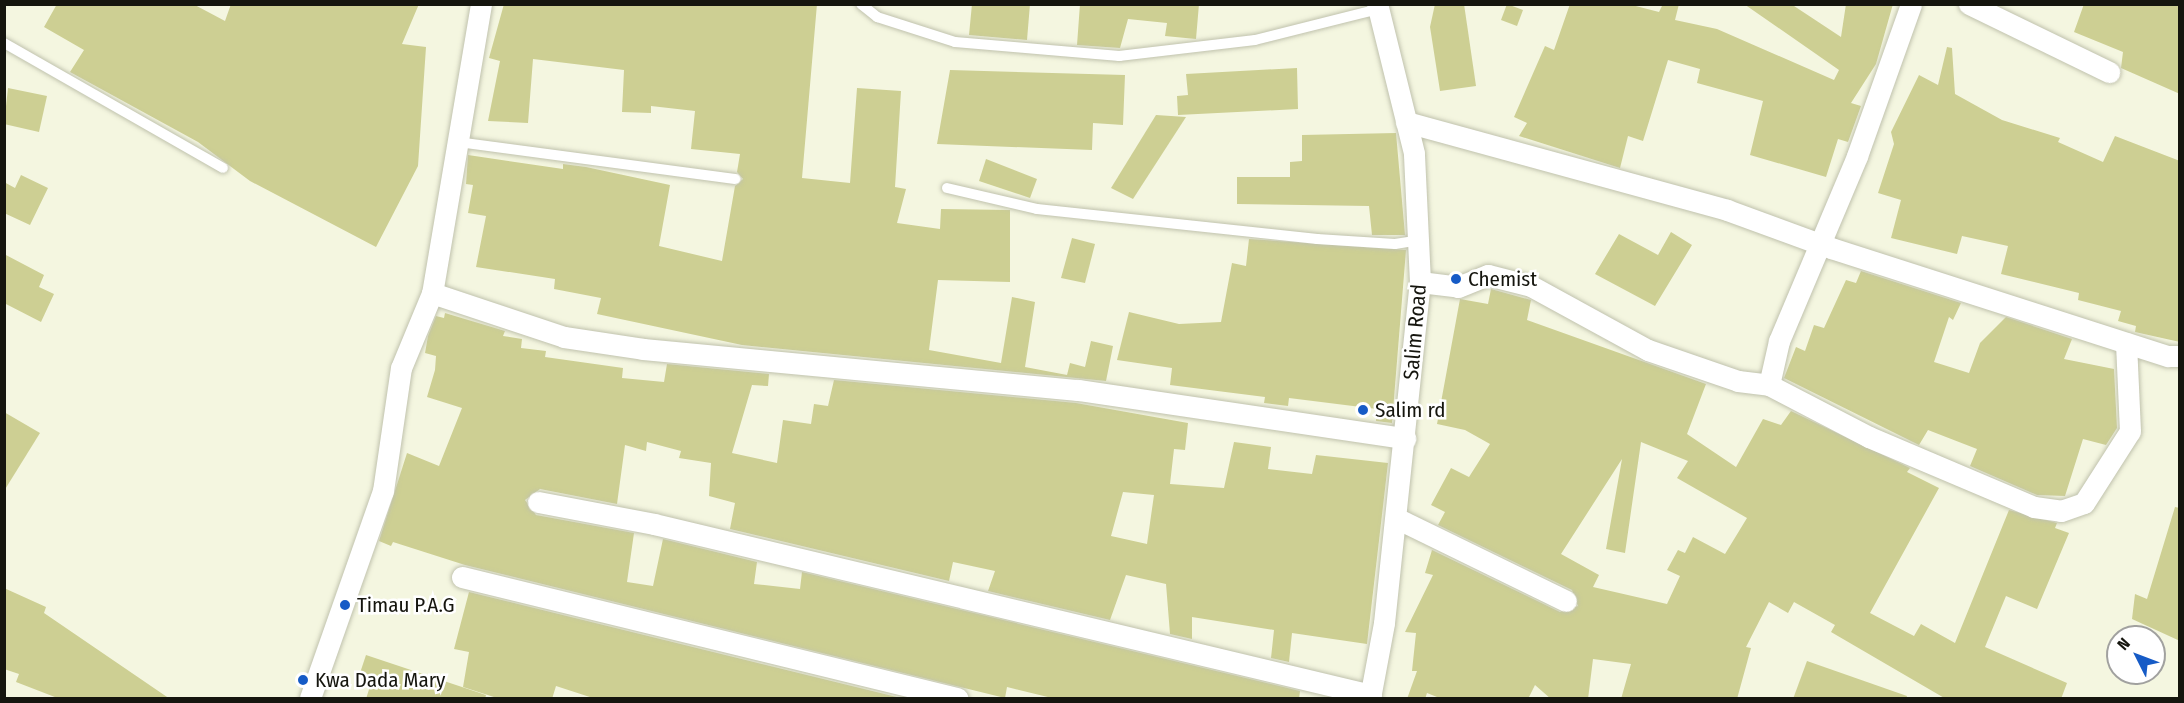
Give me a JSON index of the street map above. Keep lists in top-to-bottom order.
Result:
{
  "streets": {
    "street": ["Salim Road"]
  },
  "places": [
    "Chemist",
    "Salim rd",
    "Timau P.A.G",
    "Kwa Dada Mary"
  ],
  "north": "top left"
}
